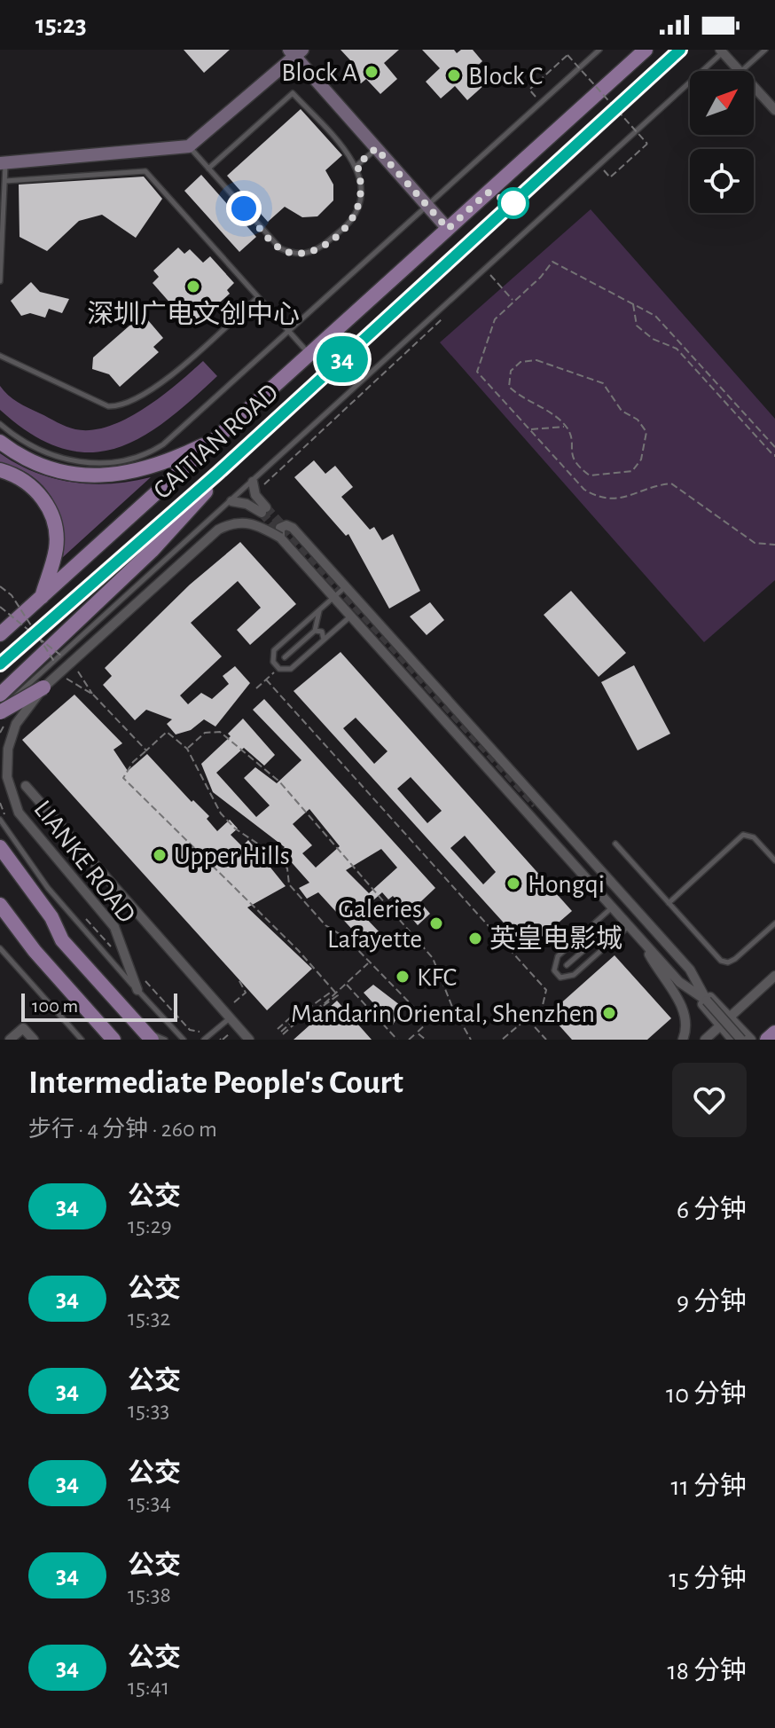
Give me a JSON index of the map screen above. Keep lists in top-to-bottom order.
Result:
{
  "streets": {
    "main road": ["CAITIAN ROAD"],
    "street": ["LIANKE ROAD"]
  },
  "places": [
    "Block A",
    "Block C",
    "深圳广电文创中心",
    "Upper Hills",
    "Hongqi",
    "Galeries Lafayette",
    "英皇电影城",
    "KFC",
    "Mandarin Oriental, Shenzhen"
  ],
  "lines": ["bus line 34"],
  "scale_bar": "100 m",
  "north": "top right",
  "page": {
    "status": "15:23",
    "on_map": "34",
    "scale": "100 m",
    "heading": ["Intermediate People's Court", "步行 · 4 分钟 · 260 m"],
    "list": [
      {
        "mark": "34",
        "name": "公交",
        "note": "15:29",
        "value": "6 分钟"
      },
      {
        "mark": "34",
        "name": "公交",
        "note": "15:32",
        "value": "9 分钟"
      },
      {
        "mark": "34",
        "name": "公交",
        "note": "15:33",
        "value": "10 分钟"
      },
      {
        "mark": "34",
        "name": "公交",
        "note": "15:34",
        "value": "11 分钟"
      },
      {
        "mark": "34",
        "name": "公交",
        "note": "15:38",
        "value": "15 分钟"
      },
      {
        "mark": "34",
        "name": "公交",
        "note": "15:41",
        "value": "18 分钟"
      }
    ]
  }
}
